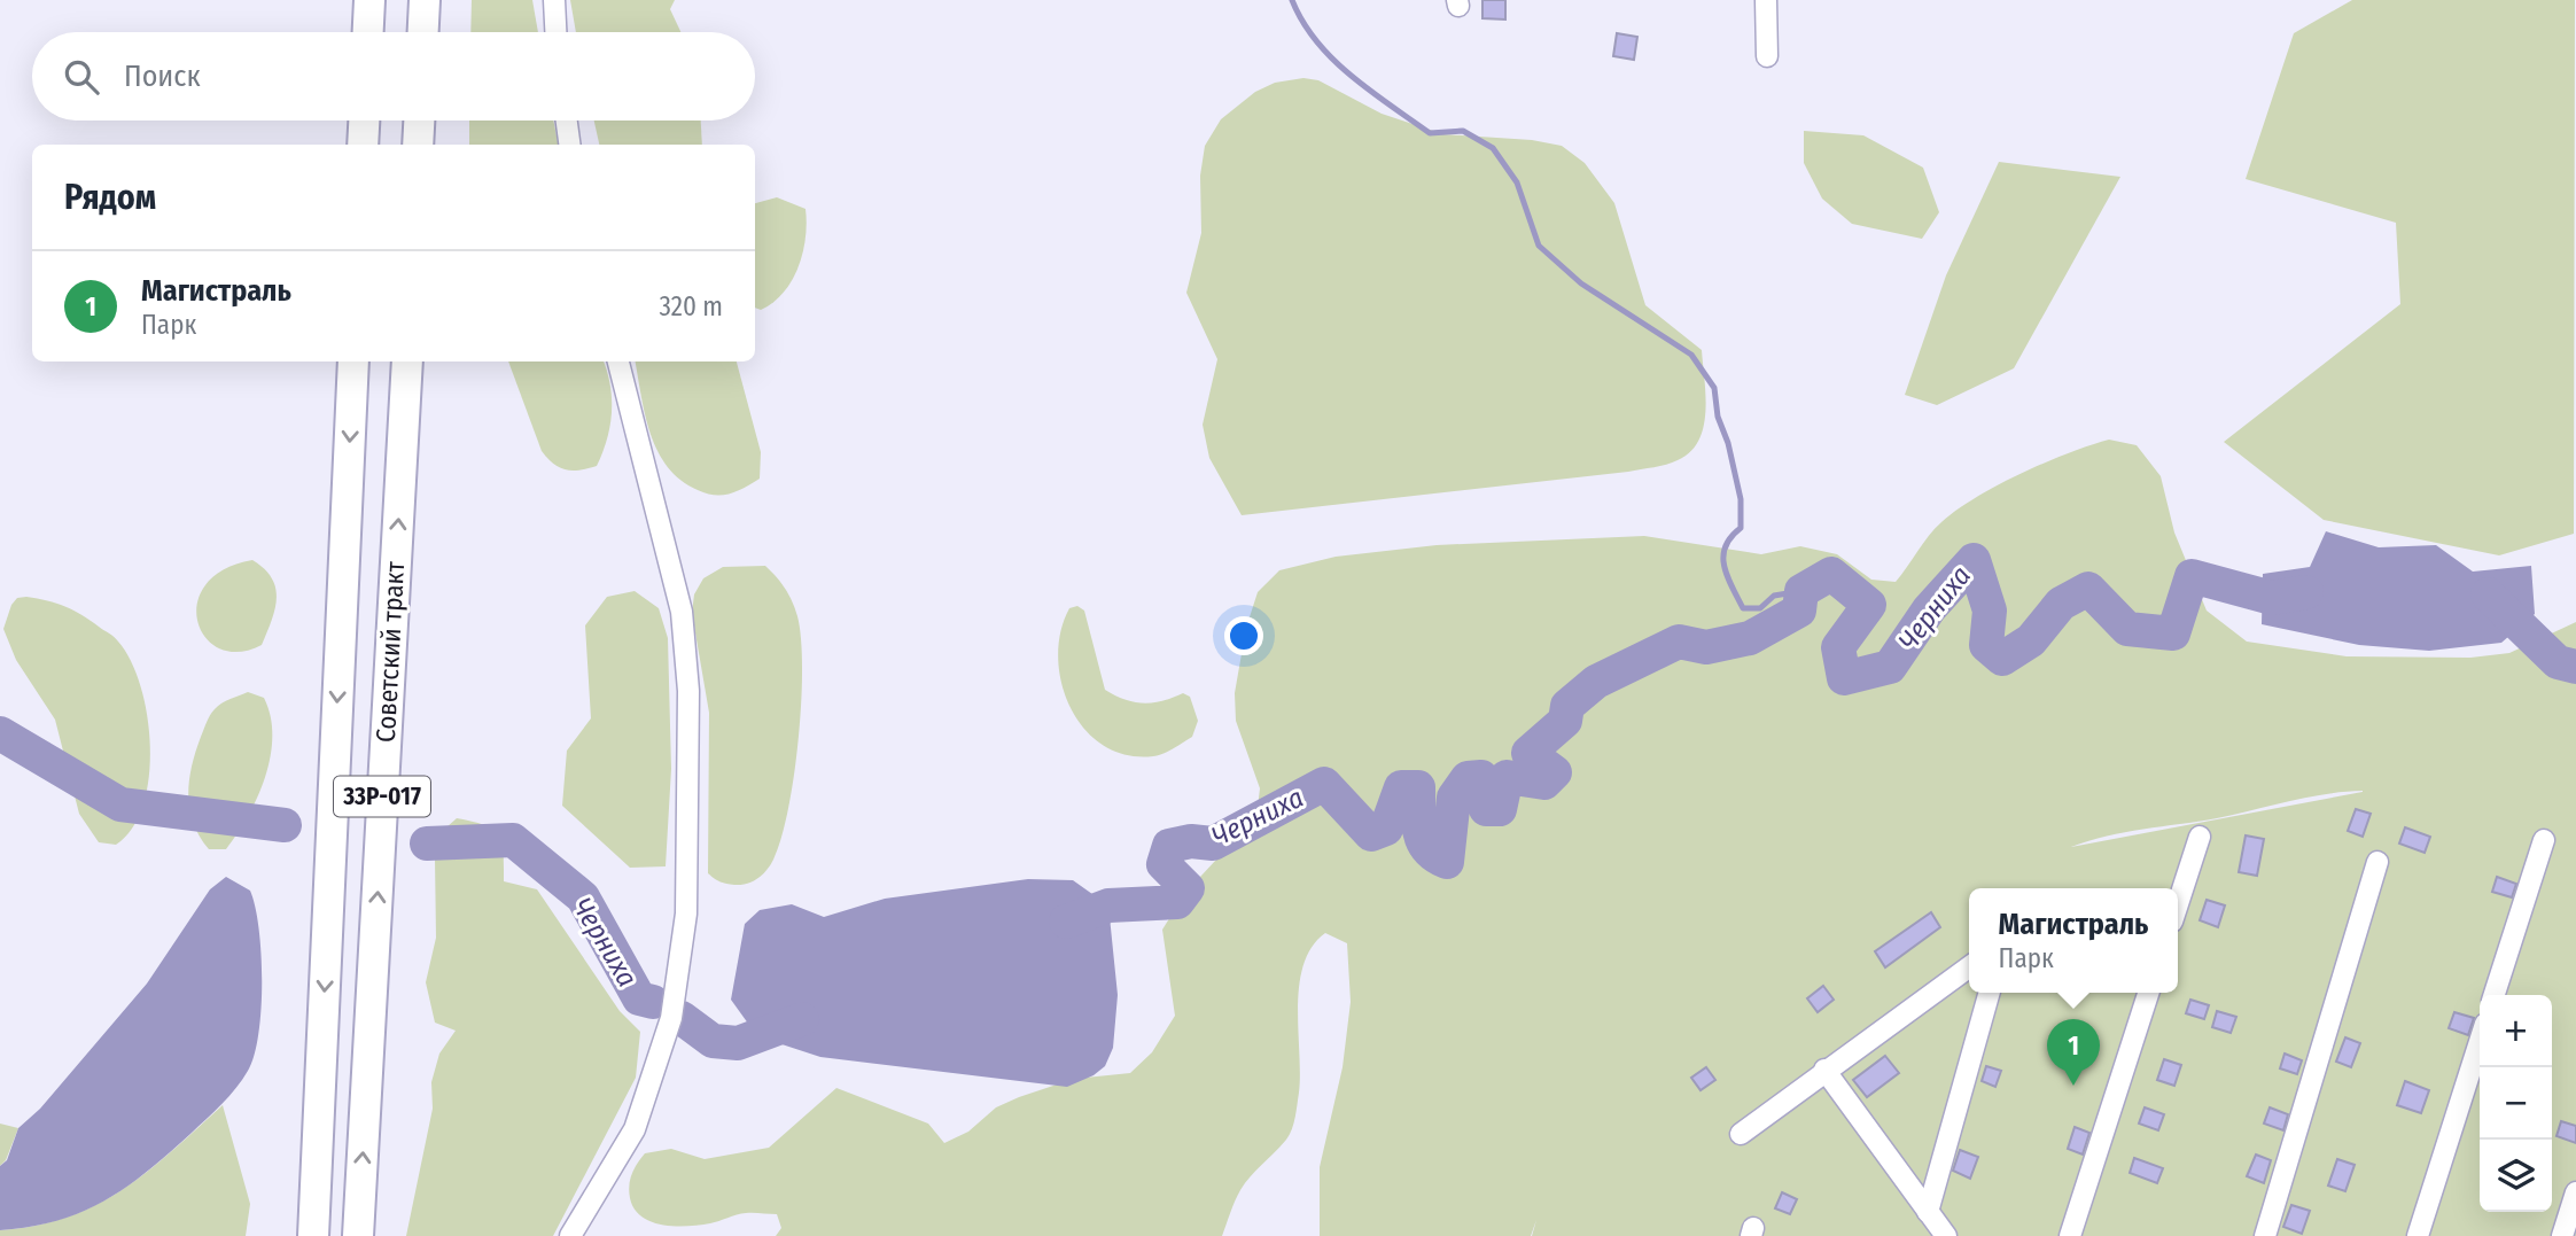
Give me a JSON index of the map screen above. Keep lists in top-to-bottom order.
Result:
{
  "streets": {
    "highway": ["Советский тракт", "33Р-017"]
  },
  "water": ["Черниха"],
  "page": {
    "search": "Поиск",
    "heading": "Рядом",
    "list": [
      {
        "mark": "1",
        "name": "Магистраль",
        "note": "Парк",
        "value": "320 m"
      }
    ],
    "popup": ["Магистраль", "Парк"],
    "map_buttons": ["+", "−"],
    "pins": "1"
  }
}
